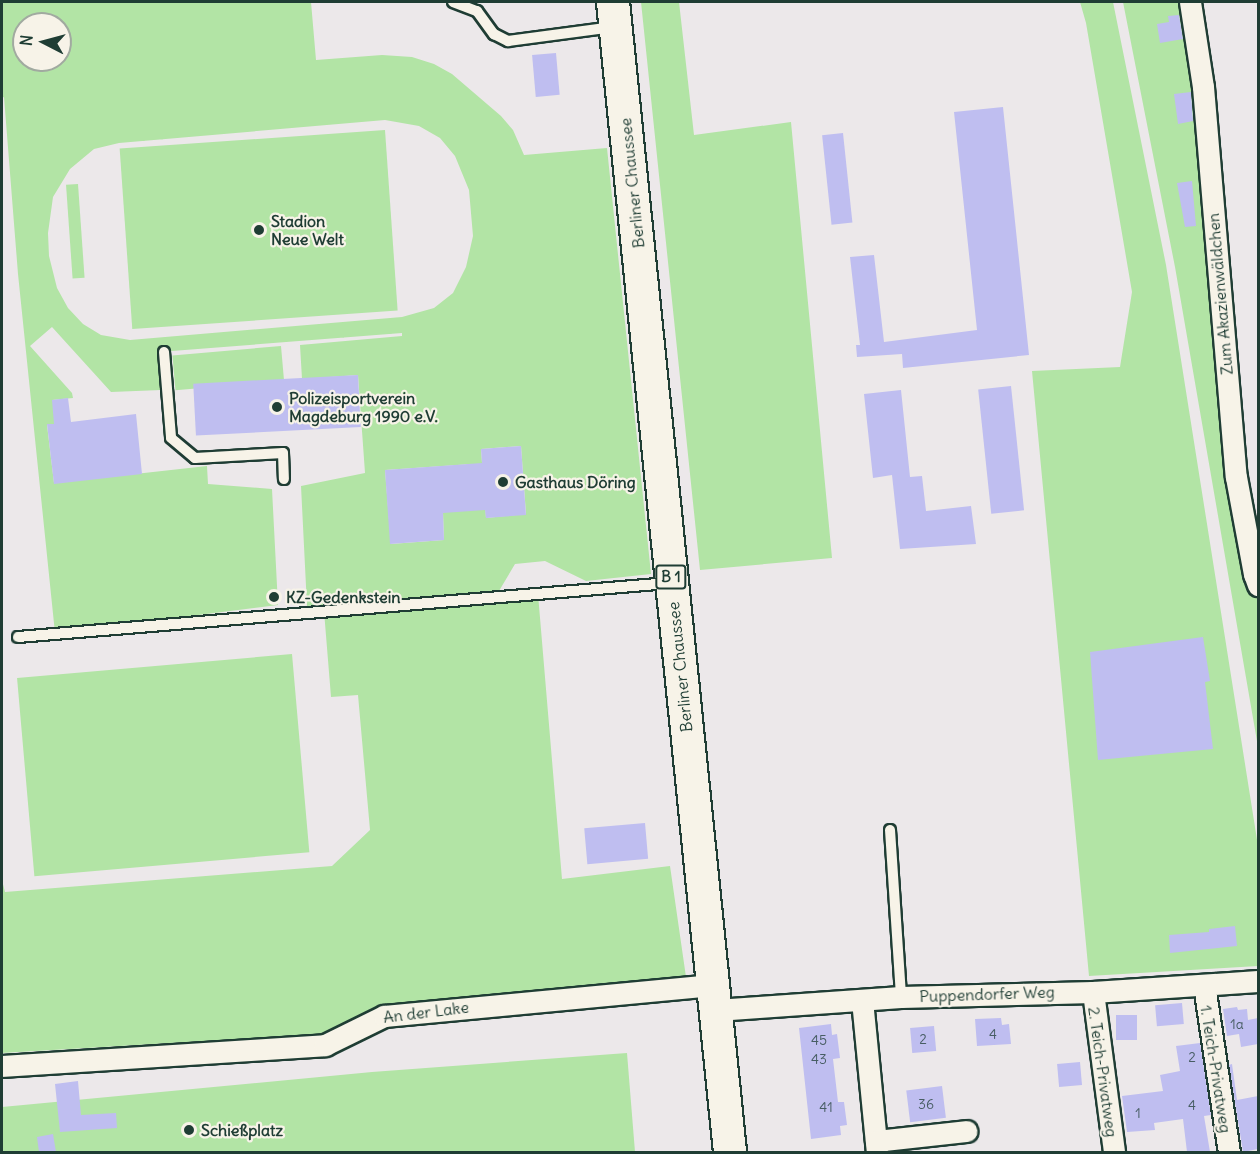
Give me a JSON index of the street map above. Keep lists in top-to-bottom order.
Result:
{
  "streets": {
    "main road": ["Berliner Chaussee", "B 1"],
    "street": [
      "Zum Akazienwäldchen",
      "Puppendorfer Weg",
      "An der Lake",
      "1. Teich-Privatweg",
      "2. Teich-Privatweg"
    ]
  },
  "crossings": [
    ["Berliner Chaussee", "Puppendorfer Weg"],
    ["Berliner Chaussee", "An der Lake"],
    ["Puppendorfer Weg", "An der Lake"],
    ["Puppendorfer Weg", "1. Teich-Privatweg"],
    ["Puppendorfer Weg", "2. Teich-Privatweg"]
  ],
  "places": [
    "Stadion Neue Welt",
    "Polizeisportverein Magdeburg 1990 e.V.",
    "Gasthaus Döring",
    "KZ-Gedenkstein",
    "Schießplatz"
  ],
  "house_numbers": [
    "1a",
    "4",
    "2",
    "45",
    "2",
    "43",
    "36",
    "4",
    "41",
    "1"
  ],
  "north": "left"
}
